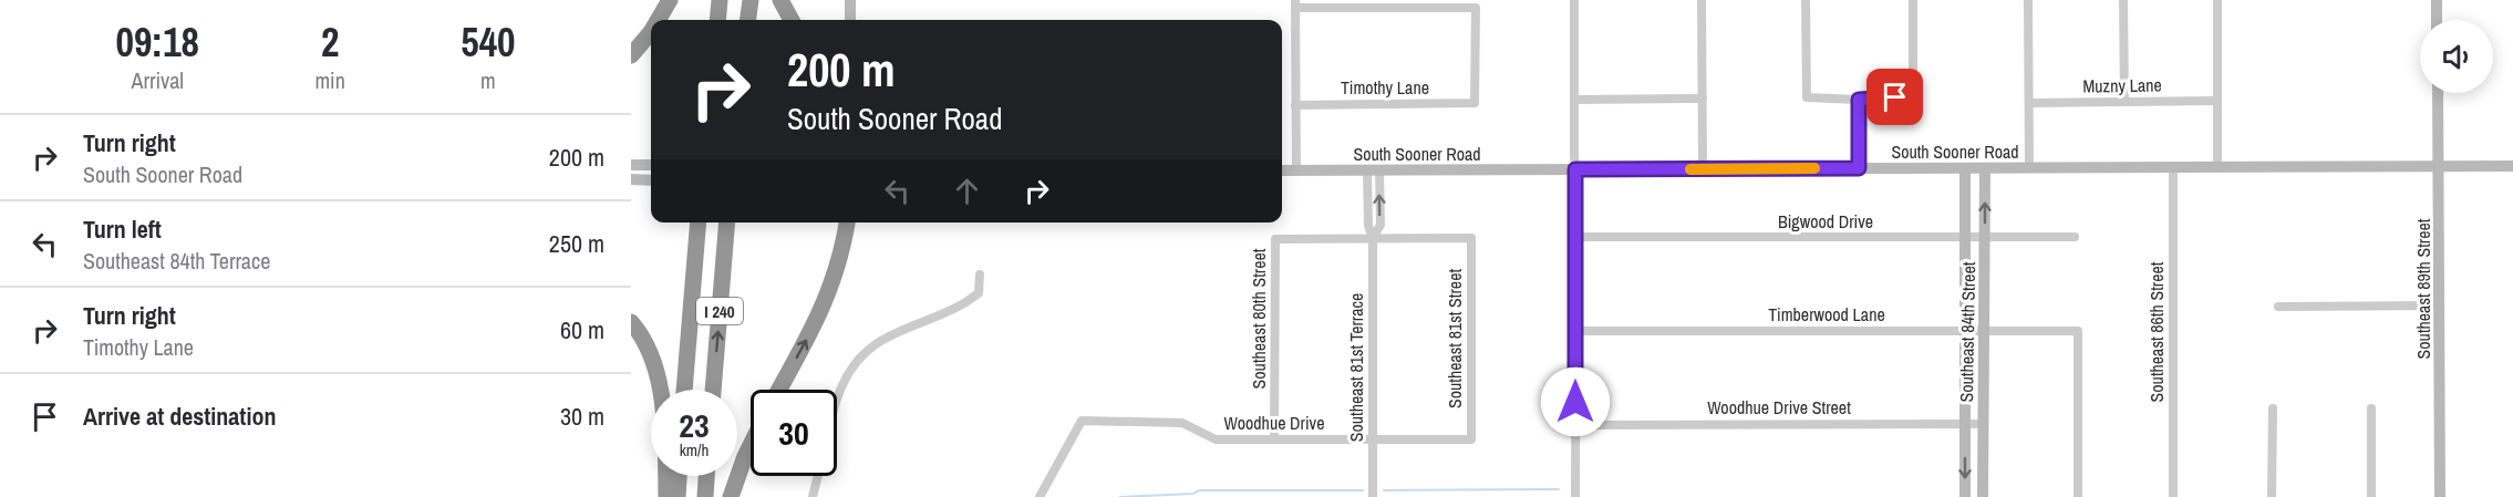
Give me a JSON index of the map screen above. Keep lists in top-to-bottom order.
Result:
{
  "streets": {
    "highway": ["I 240"],
    "main road": ["South Sooner Road", "Southeast 89th Street", "Southeast 84th Street"],
    "street": [
      "Muzny Lane",
      "Timothy Lane",
      "Bigwood Drive",
      "Timberwood Lane",
      "Southeast 80th Street",
      "Southeast 86th Street",
      "Southeast 81st Street",
      "Southeast 81st Terrace",
      "Woodhue Drive Street",
      "Woodhue Drive"
    ]
  },
  "crossings": [
    ["South Sooner Road", "Southeast 89th Street"],
    ["South Sooner Road", "Southeast 84th Street"],
    ["South Sooner Road", "Southeast 86th Street"],
    ["South Sooner Road", "Southeast 81st Terrace"],
    ["Bigwood Drive", "Southeast 84th Street"],
    ["Timberwood Lane", "Southeast 84th Street"],
    ["Southeast 80th Street", "Southeast 81st Street"],
    ["Southeast 80th Street", "Southeast 81st Terrace"],
    ["Southeast 80th Street", "Woodhue Drive"],
    ["Southeast 84th Street", "Woodhue Drive Street"],
    ["Southeast 81st Street", "Southeast 81st Terrace"],
    ["Southeast 81st Street", "Woodhue Drive"],
    ["Southeast 81st Terrace", "Woodhue Drive"]
  ],
  "page": {
    "eta": [
      "09:18",
      "Arrival",
      "2",
      "min",
      "540",
      "m"
    ],
    "turn": ["200 m", "South Sooner Road"],
    "list": [
      {
        "name": "Turn right",
        "note": "South Sooner Road",
        "value": "200 m"
      },
      {
        "name": "Turn left",
        "note": "Southeast 84th Terrace",
        "value": "250 m"
      },
      {
        "name": "Turn right",
        "note": "Timothy Lane",
        "value": "60 m"
      },
      {
        "name": "Arrive at destination",
        "value": "30 m"
      }
    ],
    "speed": "23 km/h",
    "limit": "30"
  }
}
